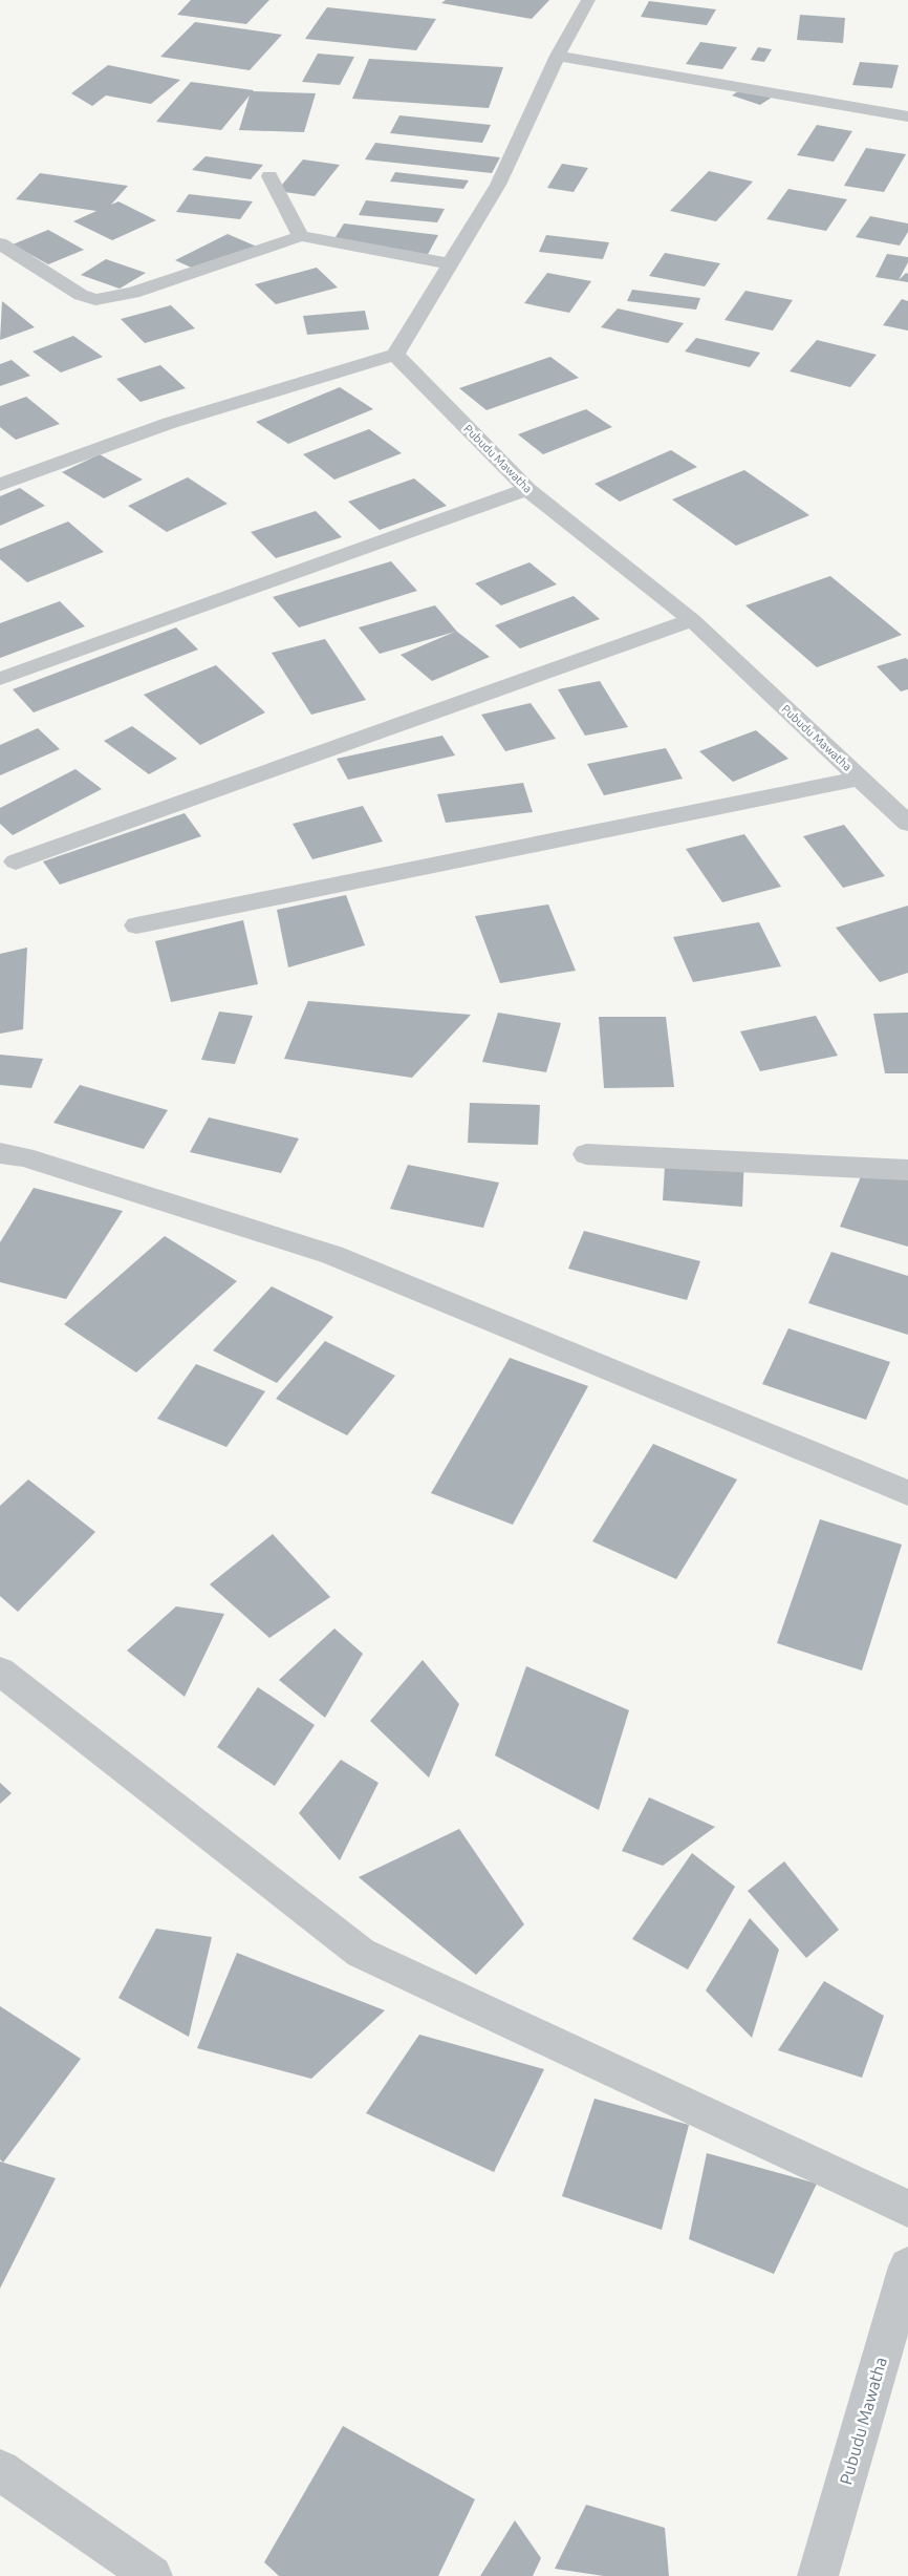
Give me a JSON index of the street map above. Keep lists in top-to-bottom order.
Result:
{
  "streets": {
    "street": ["Pubudu Mawatha"]
  }
}
